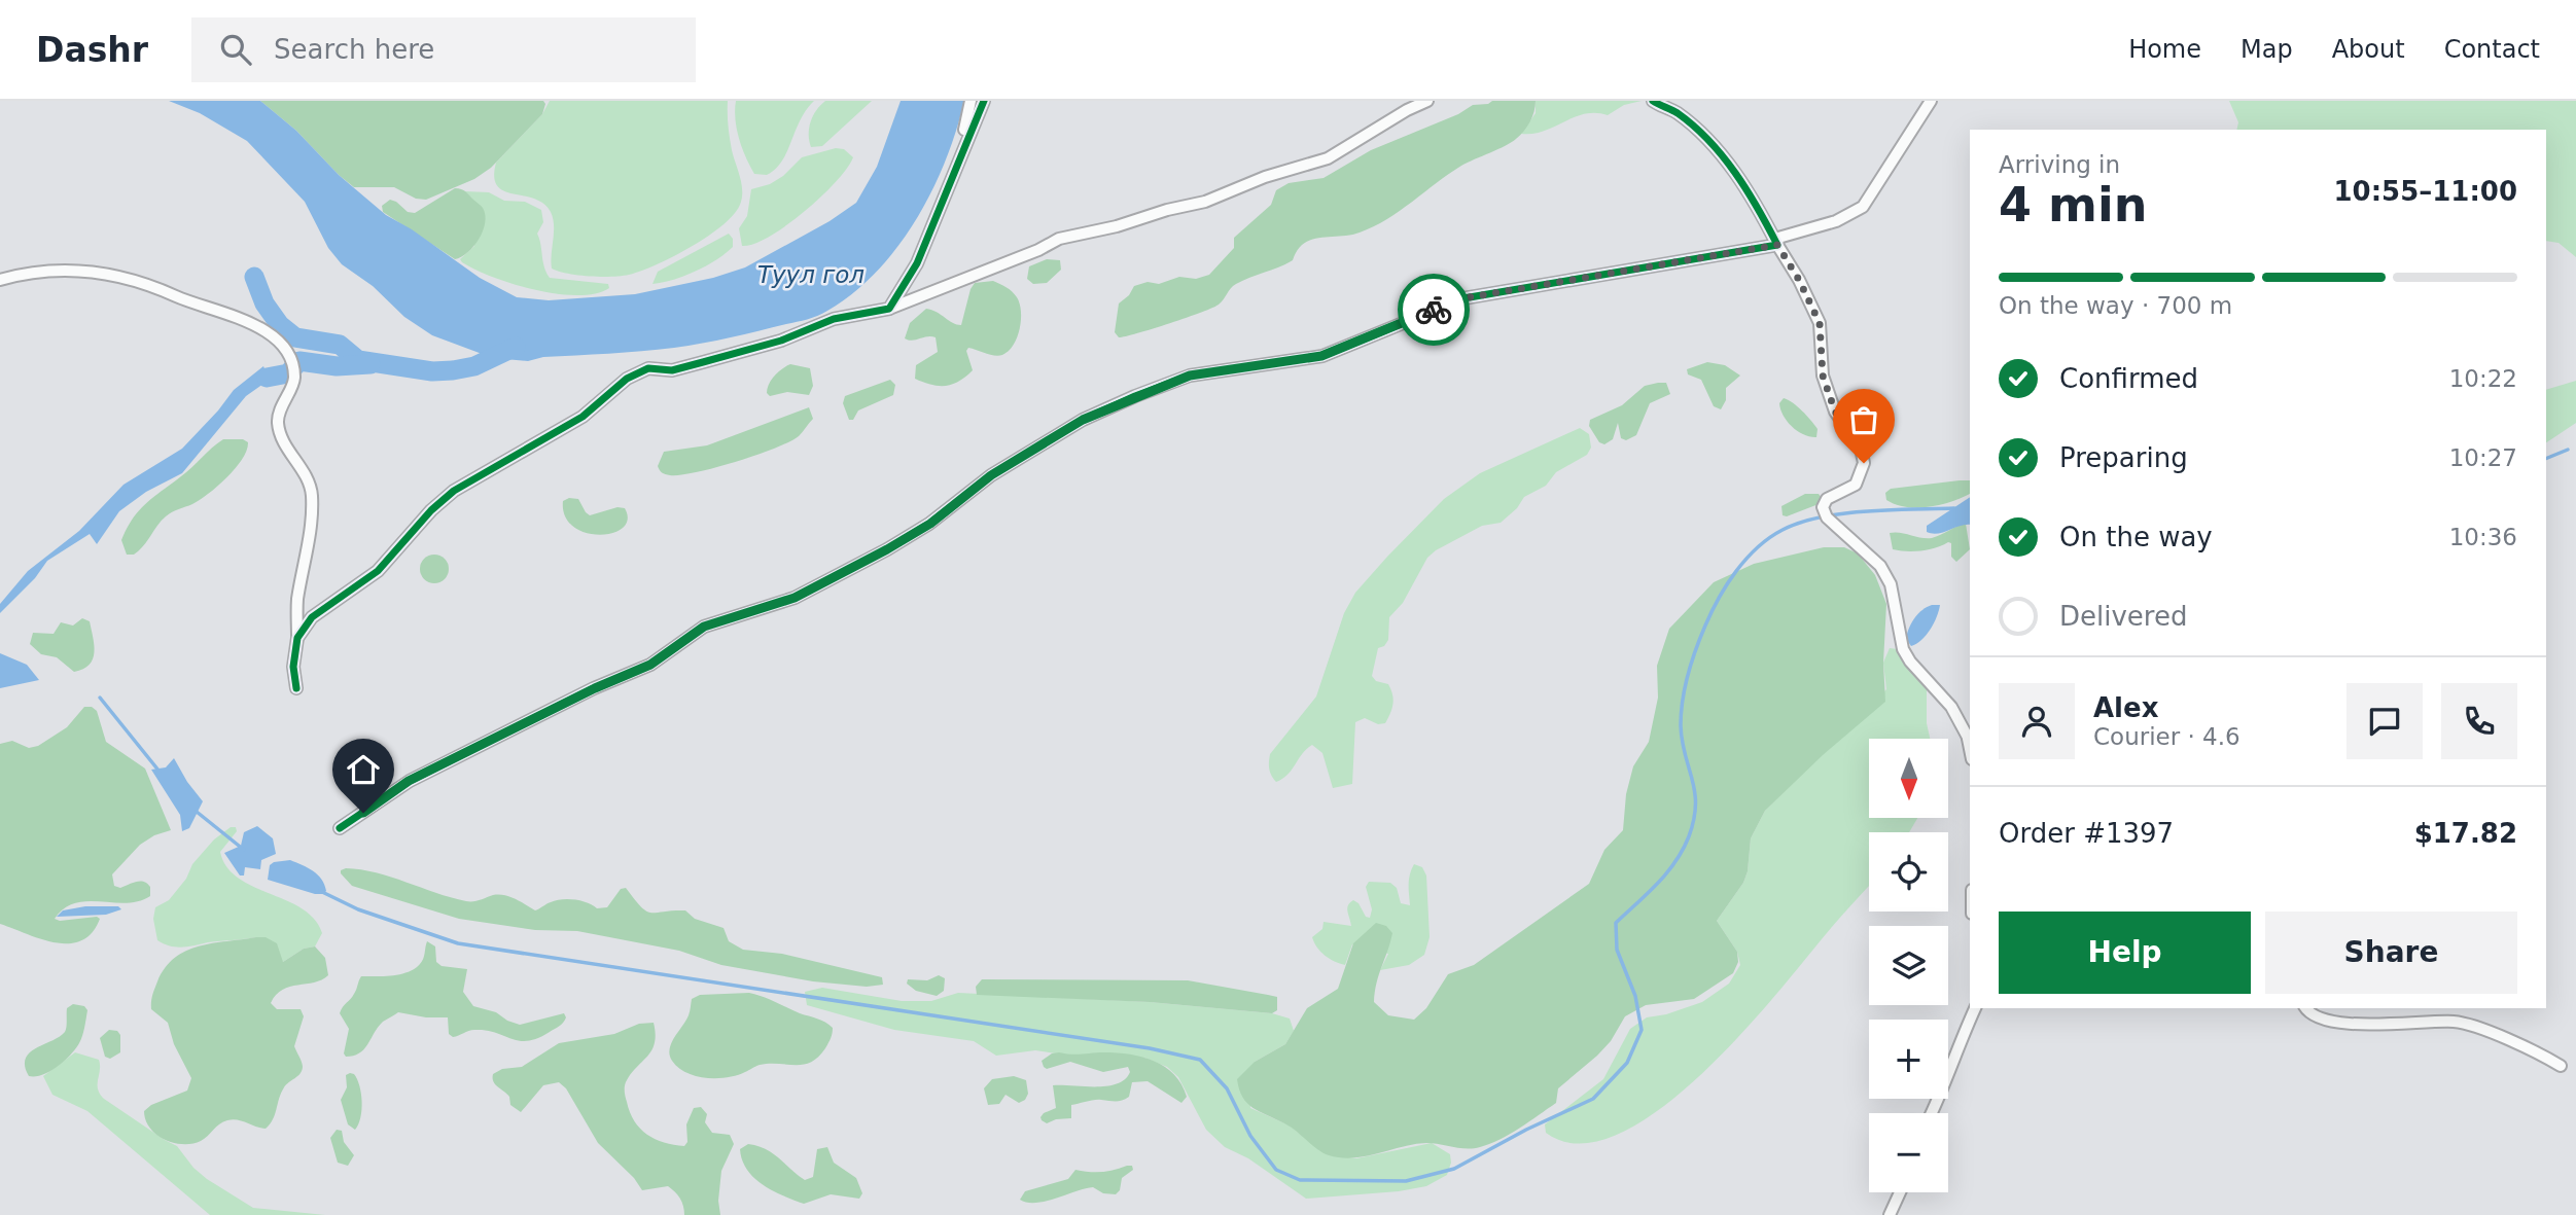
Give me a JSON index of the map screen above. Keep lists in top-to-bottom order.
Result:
{
  "water": ["Туул гол"],
  "north": "bottom",
  "page": {
    "header": "Dashr",
    "search": "Search here",
    "nav": [
      "Home",
      "Map",
      "About",
      "Contact"
    ],
    "heading": ["4 min", "Arriving in", "10:55–11:00"],
    "panel": [
      "Alex",
      "Courier · 4.6",
      "Order #1397",
      "$17.82"
    ],
    "bar": "On the way · 700 m",
    "list": [
      ["Confirmed", "10:22"],
      ["Preparing", "10:27"],
      ["On the way", "10:36"],
      "Delivered"
    ],
    "map_buttons": ["+", "−"],
    "buttons": ["Help", "Share"]
  }
}
